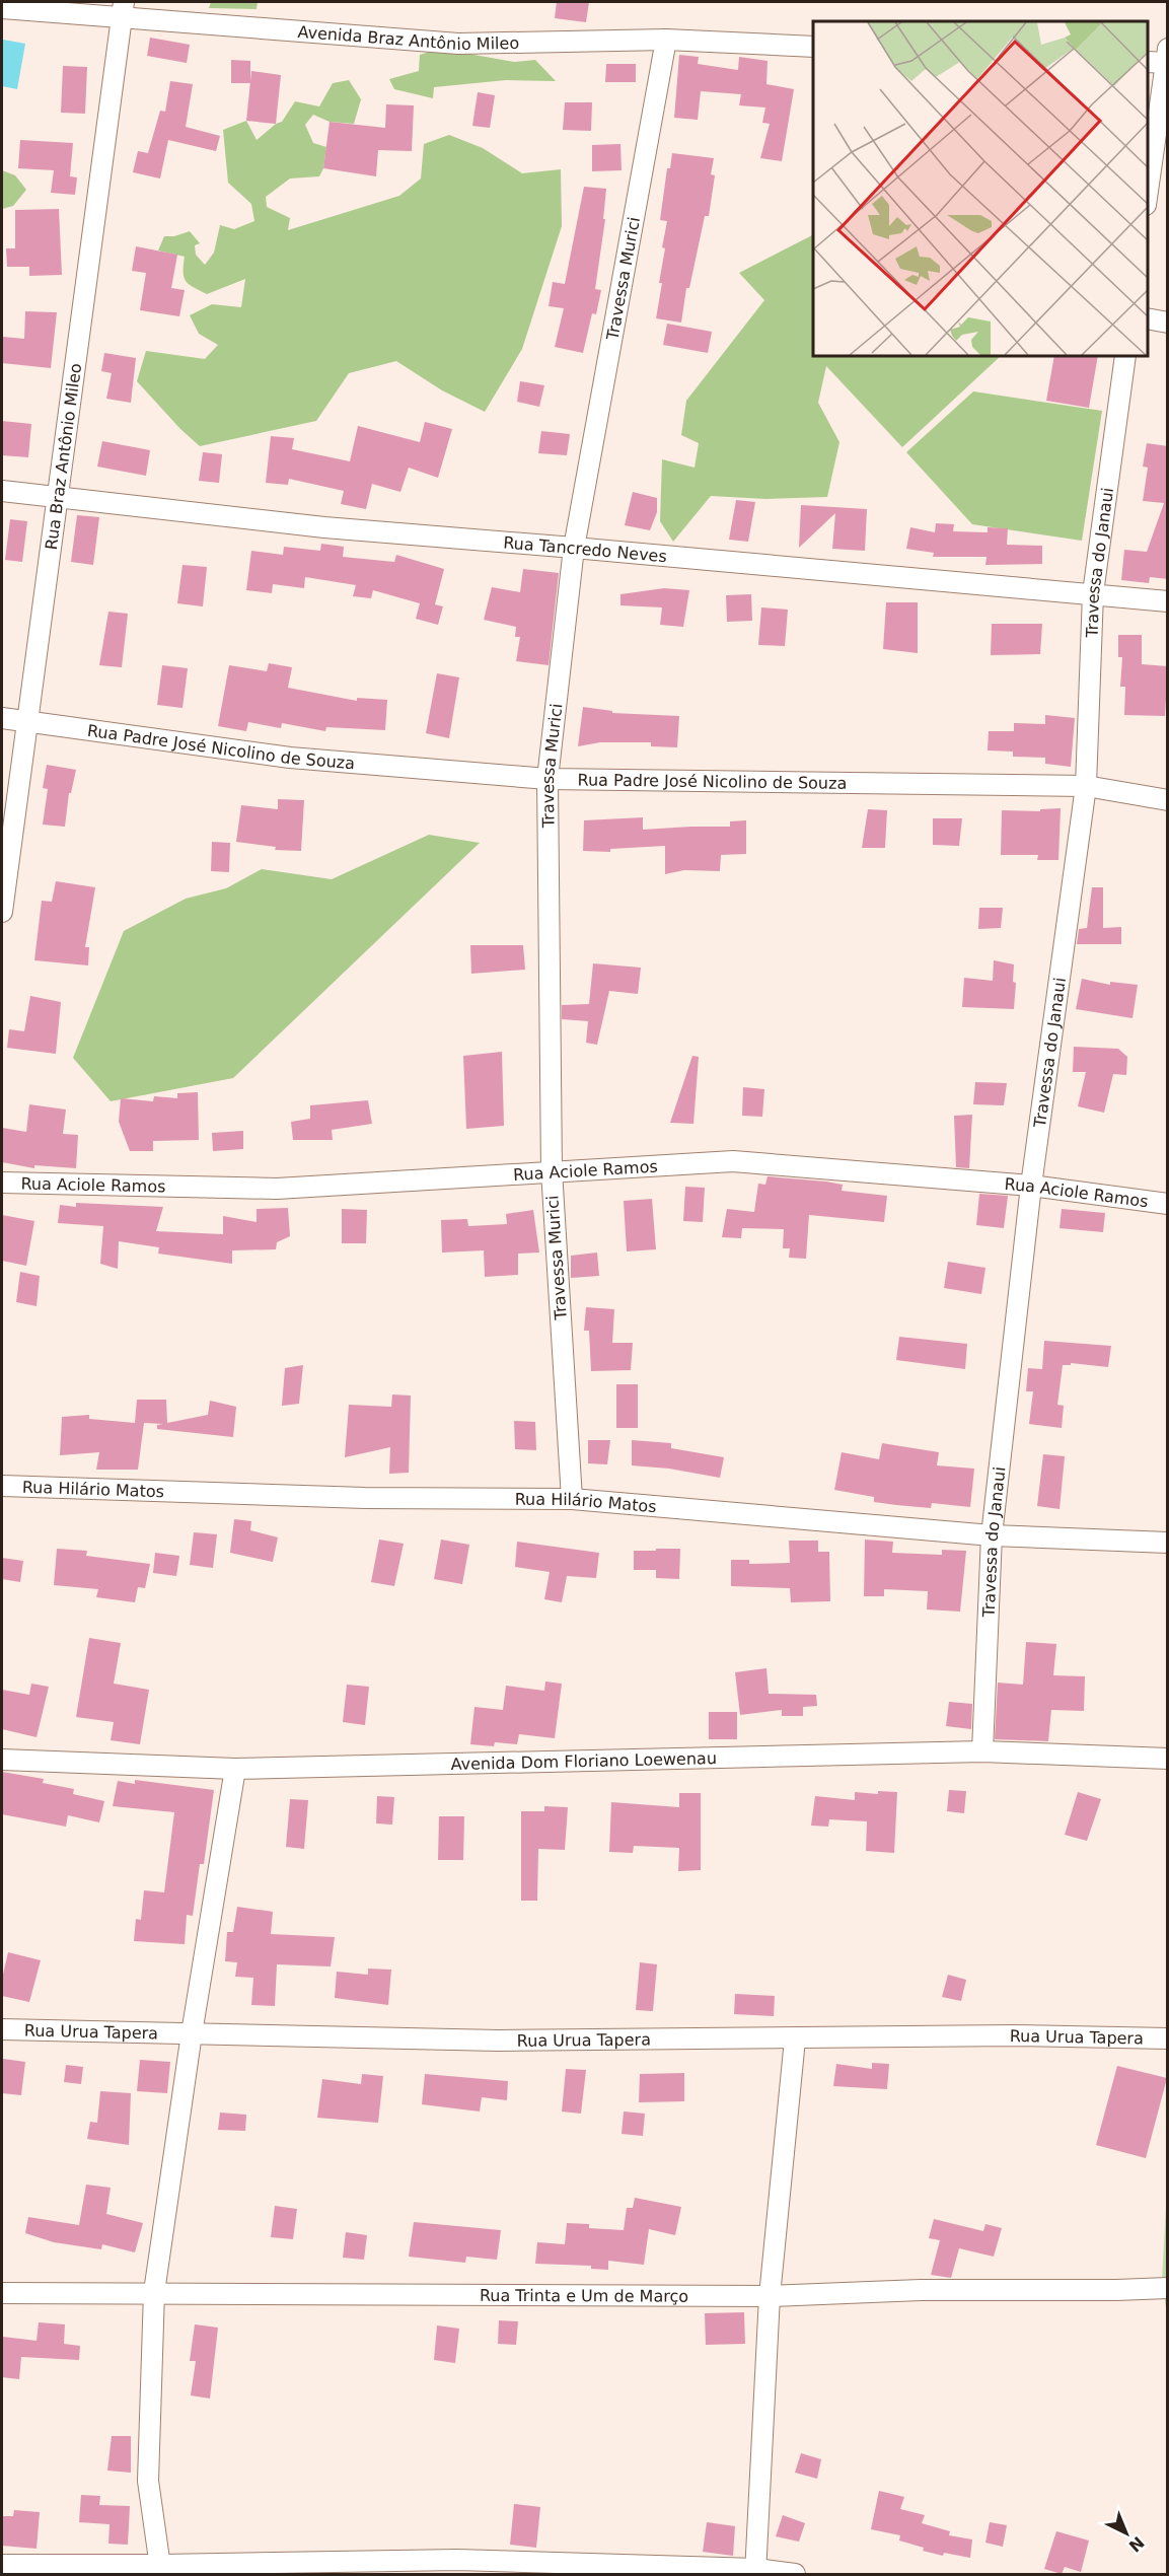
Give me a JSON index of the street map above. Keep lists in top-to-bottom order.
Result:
{
  "streets": {
    "street": [
      "Avenida Braz Antônio Mileo",
      "Travessa Murici",
      "Rua Braz Antônio Mileo",
      "Rua Tancredo Neves",
      "Travessa do Janaui",
      "Rua Padre José Nicolino de Souza",
      "Rua Aciole Ramos",
      "Rua Hilário Matos",
      "Avenida Dom Floriano Loewenau",
      "Rua Urua Tapera",
      "Rua Trinta e Um de Março"
    ]
  },
  "crossings": [
    ["Avenida Braz Antônio Mileo", "Travessa Murici"],
    ["Avenida Braz Antônio Mileo", "Rua Braz Antônio Mileo"],
    ["Travessa Murici", "Rua Tancredo Neves"],
    ["Travessa Murici", "Rua Padre José Nicolino de Souza"],
    ["Travessa Murici", "Rua Aciole Ramos"],
    ["Travessa Murici", "Rua Hilário Matos"],
    ["Rua Braz Antônio Mileo", "Rua Tancredo Neves"],
    ["Rua Braz Antônio Mileo", "Rua Padre José Nicolino de Souza"],
    ["Rua Tancredo Neves", "Travessa do Janaui"],
    ["Travessa do Janaui", "Rua Padre José Nicolino de Souza"],
    ["Travessa do Janaui", "Rua Aciole Ramos"],
    ["Travessa do Janaui", "Rua Hilário Matos"],
    ["Travessa do Janaui", "Avenida Dom Floriano Loewenau"]
  ],
  "north": "bottom right"
}
